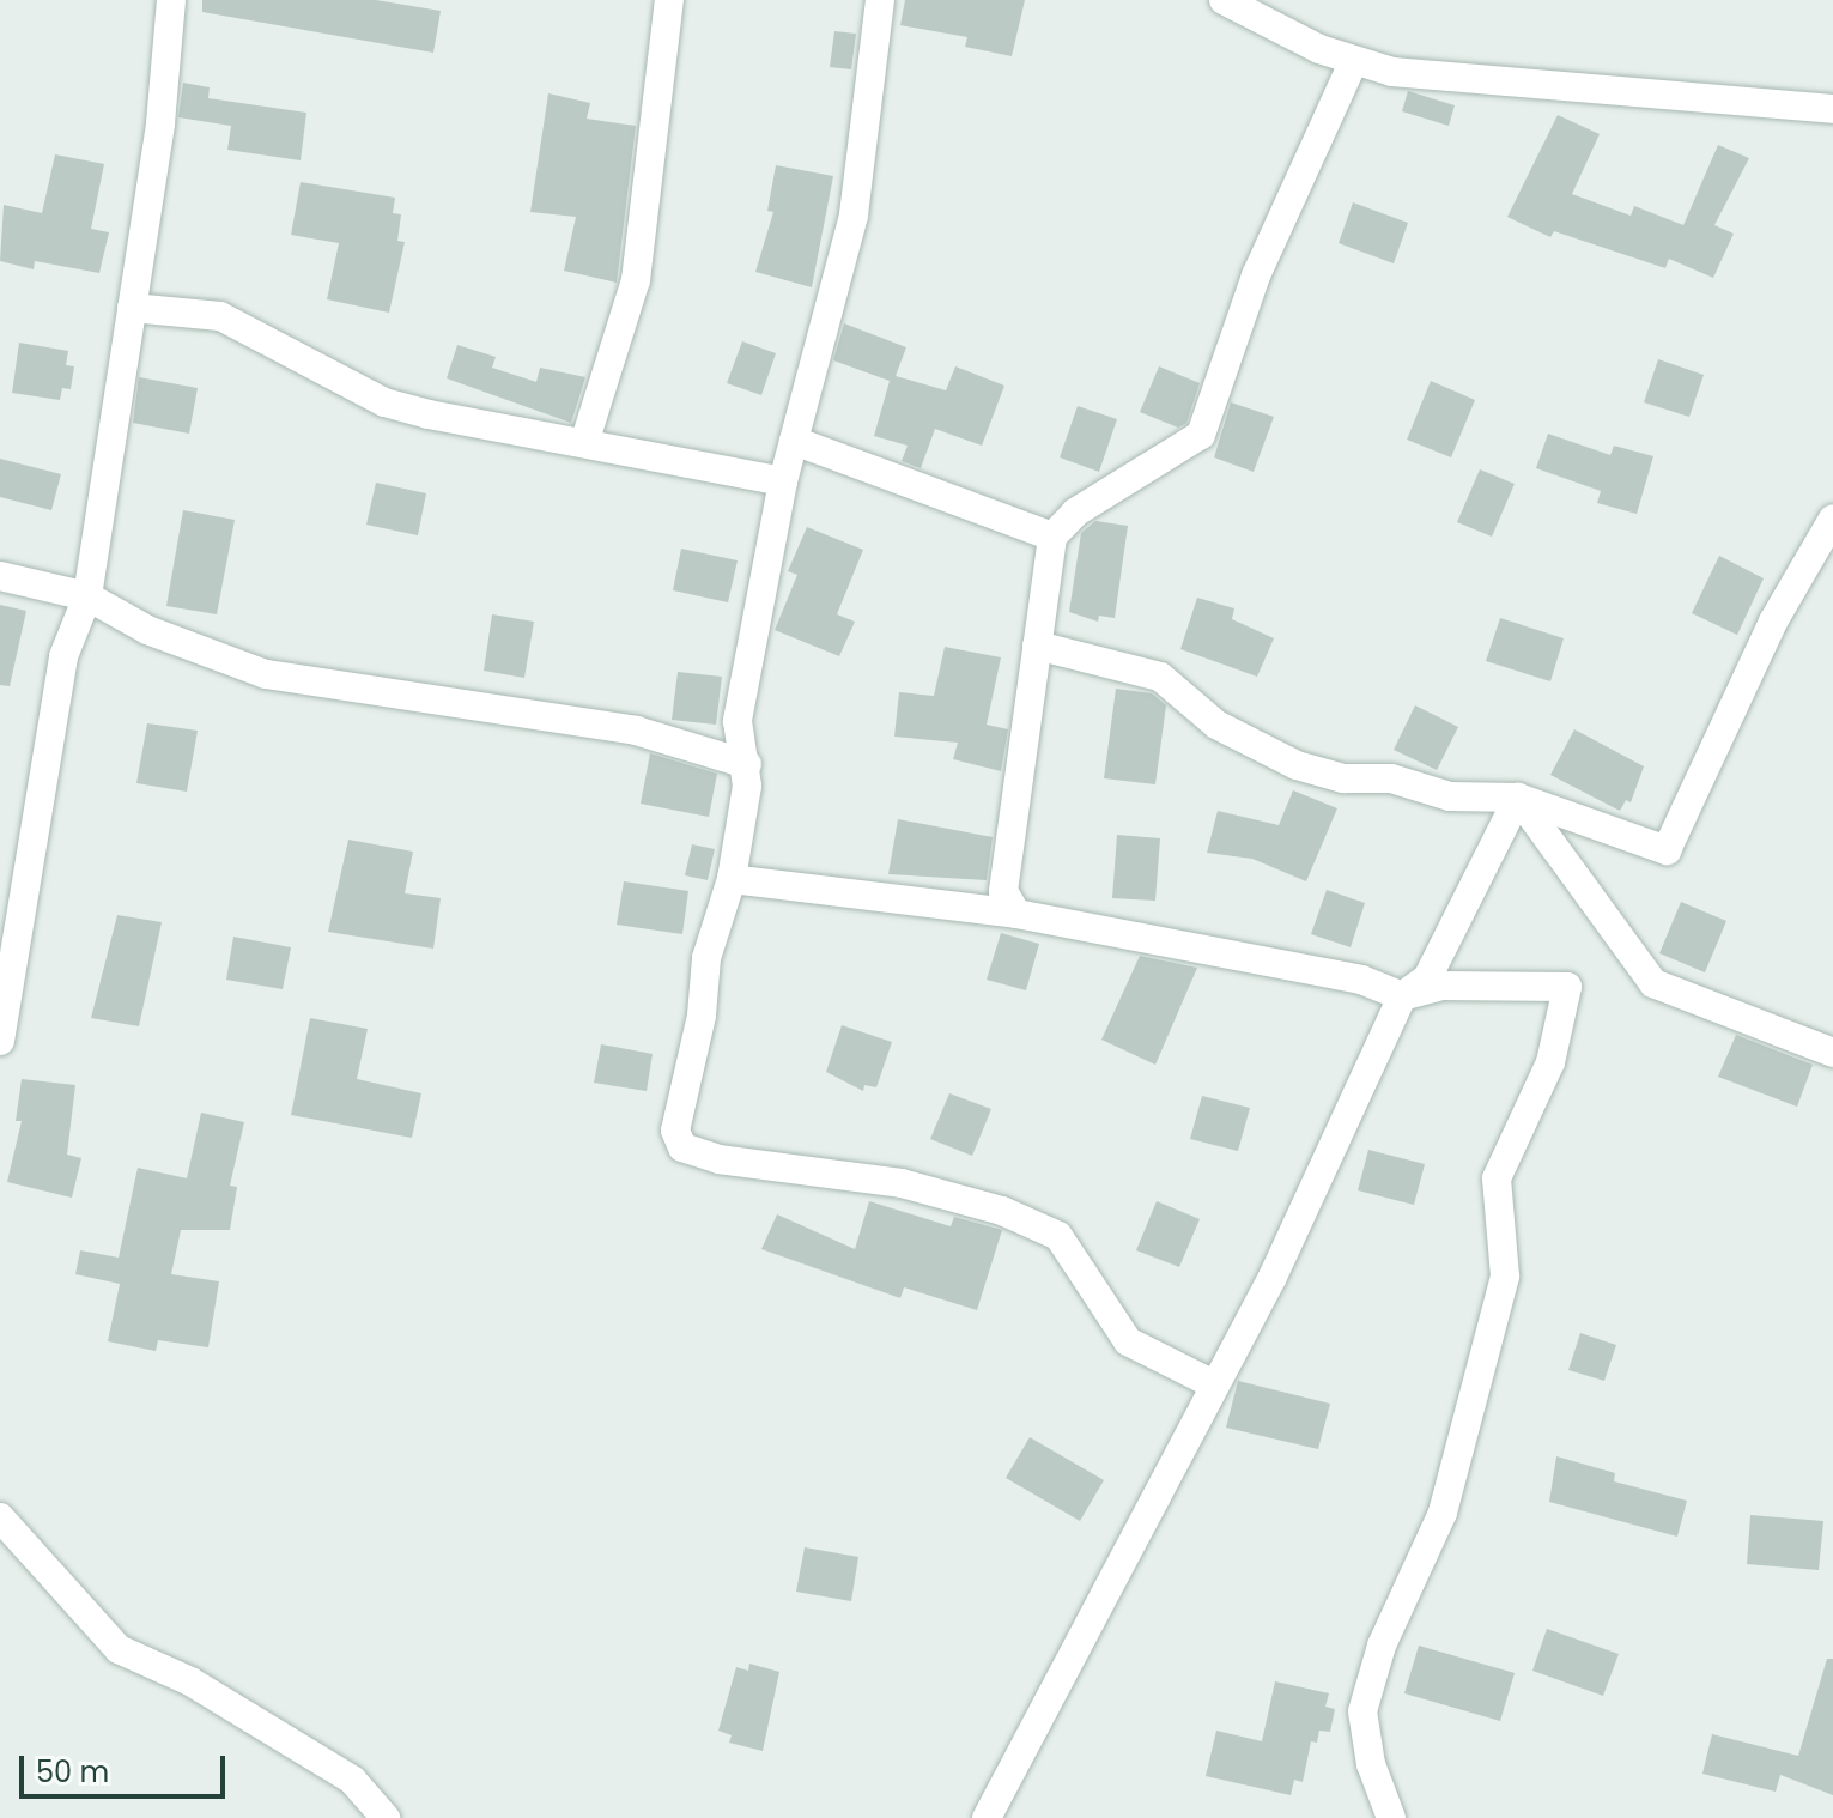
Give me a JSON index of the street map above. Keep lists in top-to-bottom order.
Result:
{
  "scale_bar": "50 m"
}
